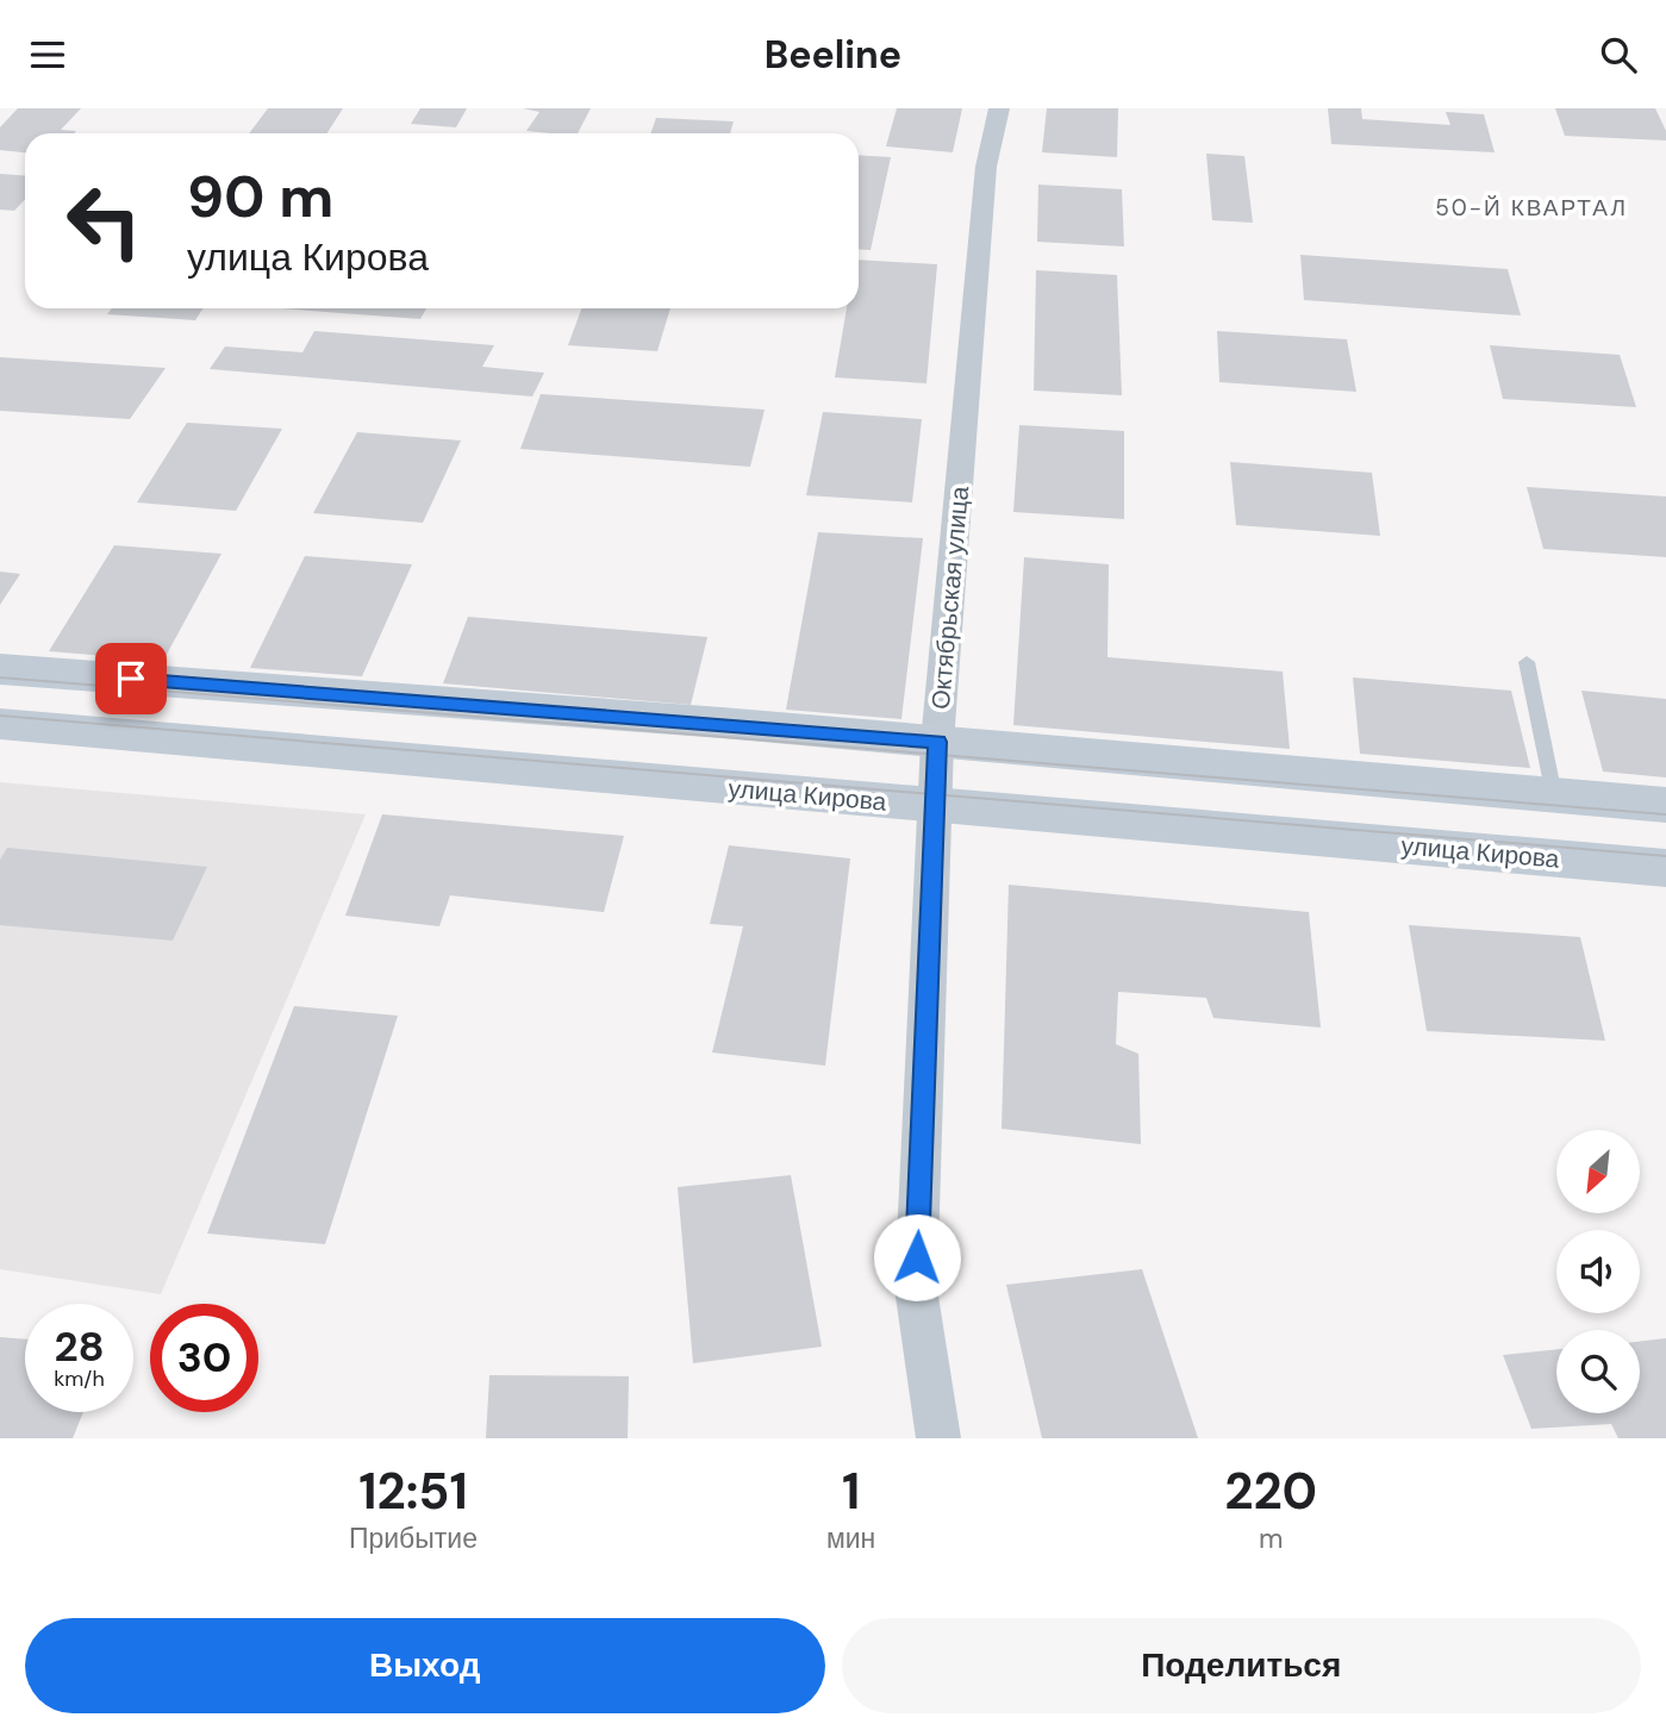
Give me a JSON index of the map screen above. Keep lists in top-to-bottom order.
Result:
{
  "streets": {
    "street": ["Октябрьская улица", "улица Кирова"]
  },
  "crossings": [
    ["Октябрьская улица", "улица Кирова"]
  ],
  "districts": ["50-Й КВАРТАЛ"],
  "north": "bottom left",
  "page": {
    "header": "Beeline",
    "turn": ["90 m", "улица Кирова"],
    "speed": "28 km/h",
    "limit": "30",
    "eta": [
      "12:51",
      "Прибытие",
      "1",
      "мин",
      "220",
      "m"
    ],
    "buttons": ["Выход", "Поделиться"]
  }
}
